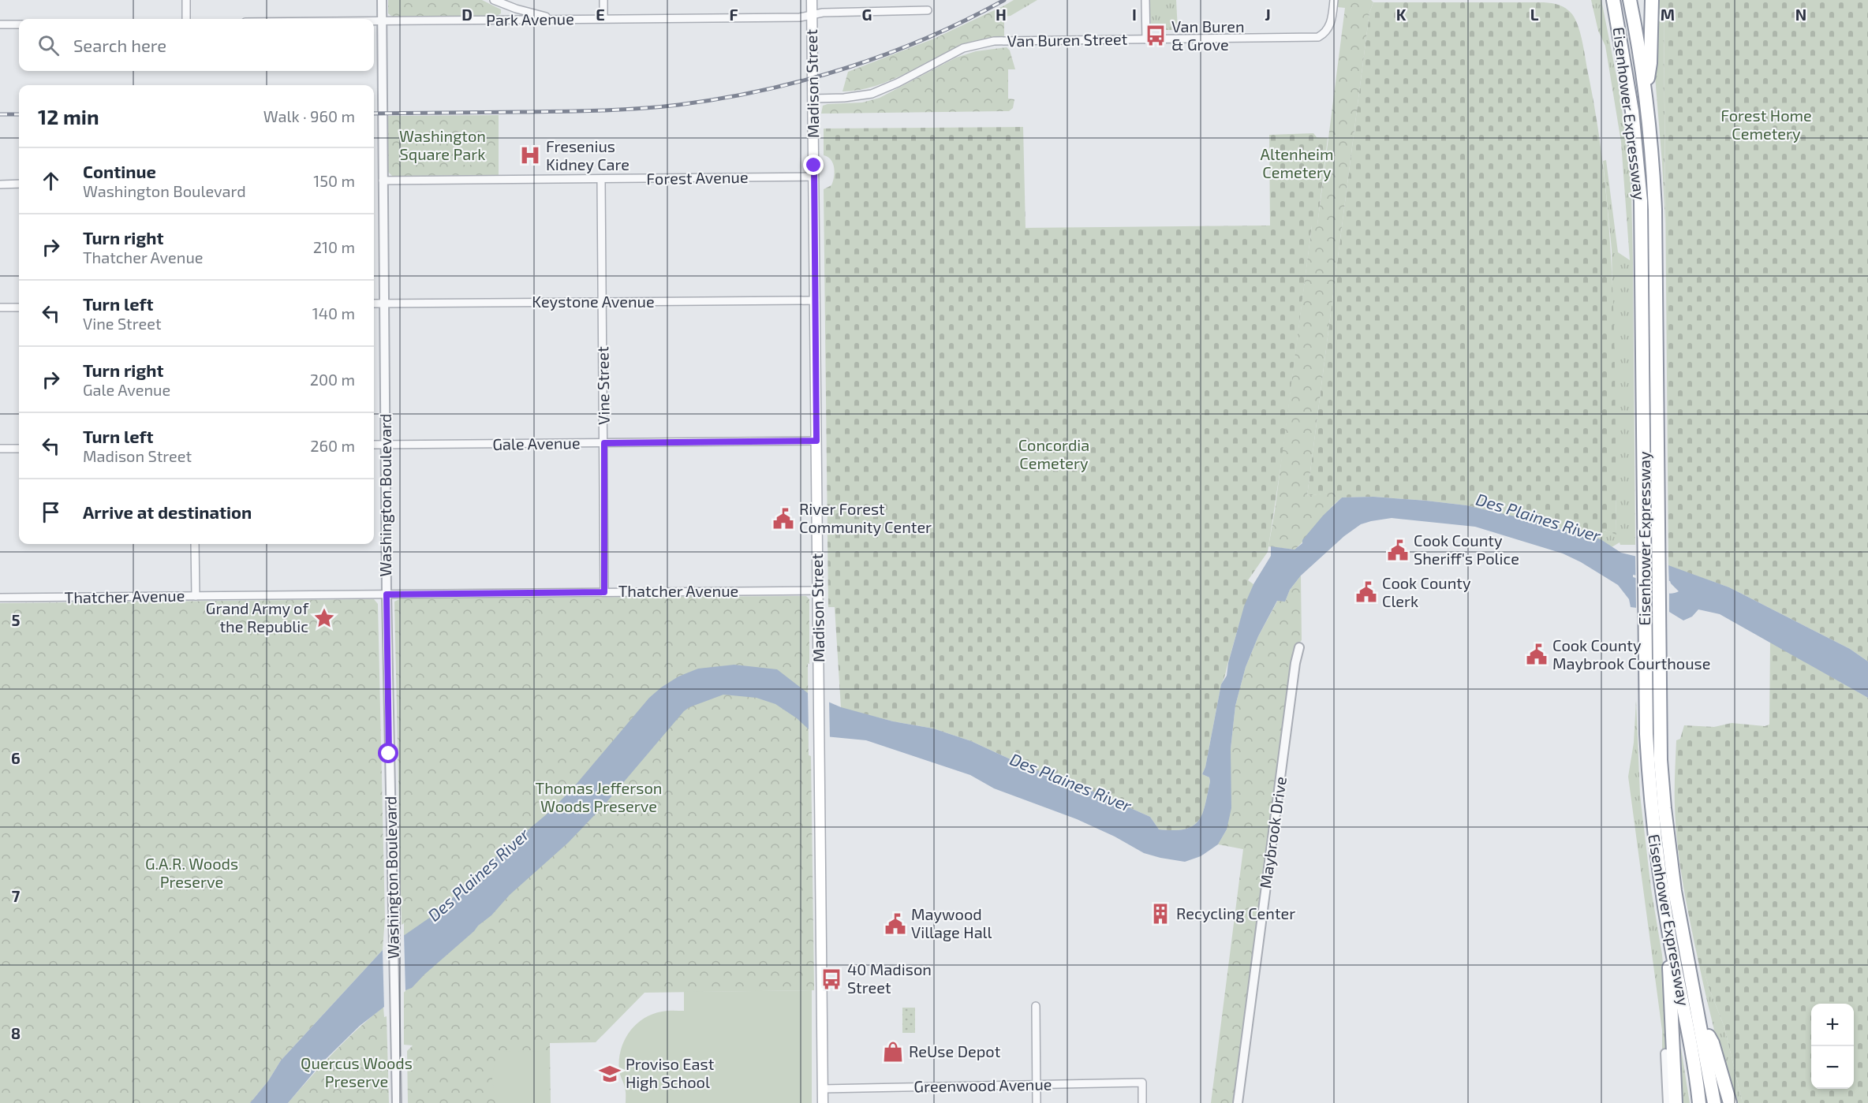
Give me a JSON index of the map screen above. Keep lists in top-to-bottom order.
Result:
{
  "streets": {
    "highway": ["Eisenhower Expressway"],
    "main road": ["Madison Street"],
    "street": [
      "Park Avenue",
      "Van Buren Street",
      "Forest Avenue",
      "Keystone Avenue",
      "Vine Street",
      "Gale Avenue",
      "Washington Boulevard",
      "Thatcher Avenue",
      "Maybrook Drive",
      "Greenwood Avenue"
    ]
  },
  "crossings": [
    ["Park Avenue", "Madison Street"],
    ["Park Avenue", "Washington Boulevard"],
    ["Van Buren Street", "Madison Street"],
    ["Madison Street", "Forest Avenue"],
    ["Madison Street", "Keystone Avenue"],
    ["Madison Street", "Gale Avenue"],
    ["Madison Street", "Thatcher Avenue"],
    ["Madison Street", "Greenwood Avenue"],
    ["Forest Avenue", "Vine Street"],
    ["Forest Avenue", "Washington Boulevard"],
    ["Keystone Avenue", "Vine Street"],
    ["Keystone Avenue", "Washington Boulevard"],
    ["Vine Street", "Gale Avenue"],
    ["Vine Street", "Thatcher Avenue"],
    ["Gale Avenue", "Washington Boulevard"],
    ["Washington Boulevard", "Thatcher Avenue"]
  ],
  "water": ["Des Plaines River"],
  "parks": [
    "Forest Home Cemetery",
    "Washington Square Park",
    "Altenheim Cemetery",
    "Concordia Cemetery",
    "Thomas Jefferson Woods Preserve",
    "G.A.R. Woods Preserve",
    "Quercus Woods Preserve"
  ],
  "places": {
    "bus stop": ["Van Buren & Grove", "40 Madison Street"],
    "hospital": ["Fresenius Kidney Care"],
    "public building": [
      "River Forest Community Center",
      "Cook County Sheriff's Police",
      "Cook County Clerk",
      "Cook County Maybrook Courthouse",
      "Maywood Village Hall"
    ],
    "place": ["Grand Army of the Republic"],
    "building": ["Recycling Center"],
    "shop": ["ReUse Depot"],
    "school or university": ["Proviso East High School"]
  },
  "page": {
    "search": "Search here",
    "heading": ["12 min", "Walk · 960 m"],
    "list": [
      ["Continue", "Washington Boulevard", "150 m"],
      ["Turn right", "Thatcher Avenue", "210 m"],
      ["Turn left", "Vine Street", "140 m"],
      ["Turn right", "Gale Avenue", "200 m"],
      ["Turn left", "Madison Street", "260 m"],
      "Arrive at destination"
    ],
    "map_buttons": ["+", "−"]
  },
  "grid": {
    "columns": [
      "D",
      "E",
      "F",
      "G",
      "H",
      "I",
      "J",
      "K",
      "L",
      "M",
      "N"
    ],
    "rows": [
      "5",
      "6",
      "7",
      "8"
    ]
  }
}
